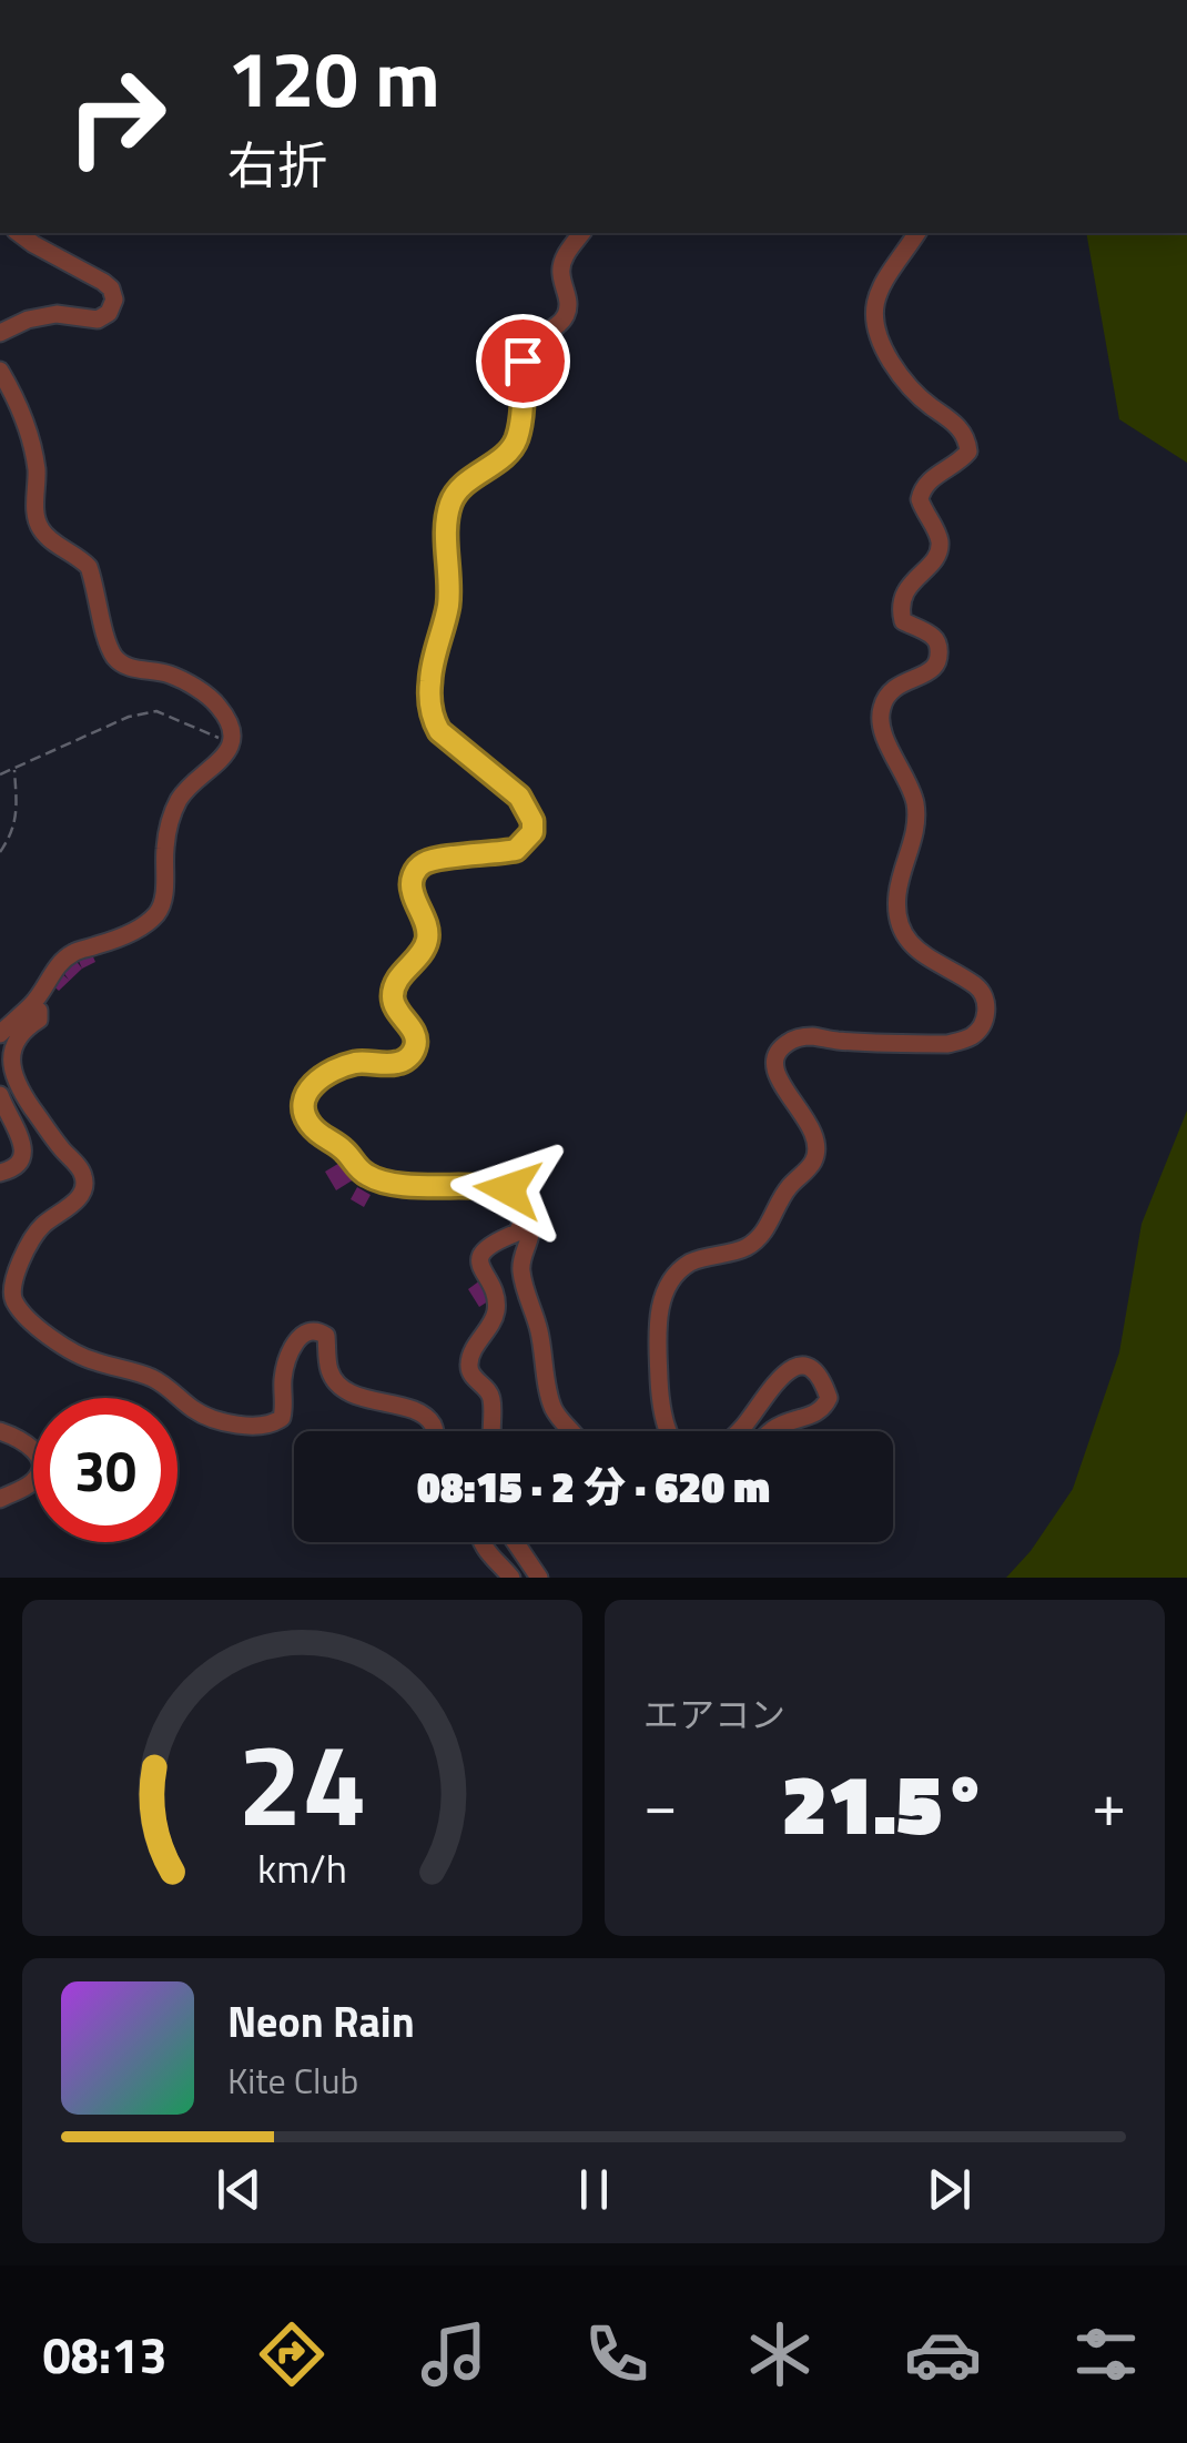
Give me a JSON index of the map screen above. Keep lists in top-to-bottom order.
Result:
{
  "page": {
    "turn": ["120 m", "右折"],
    "limit": "30",
    "trip": "08:15 · 2 分 · 620 m",
    "tile": "エアコン",
    "heat": ["−", "21.5°", "+"],
    "song": ["Neon Rain", "Kite Club"],
    "tabs": "08:13",
    "gauge": ["24", "km/h"]
  }
}
